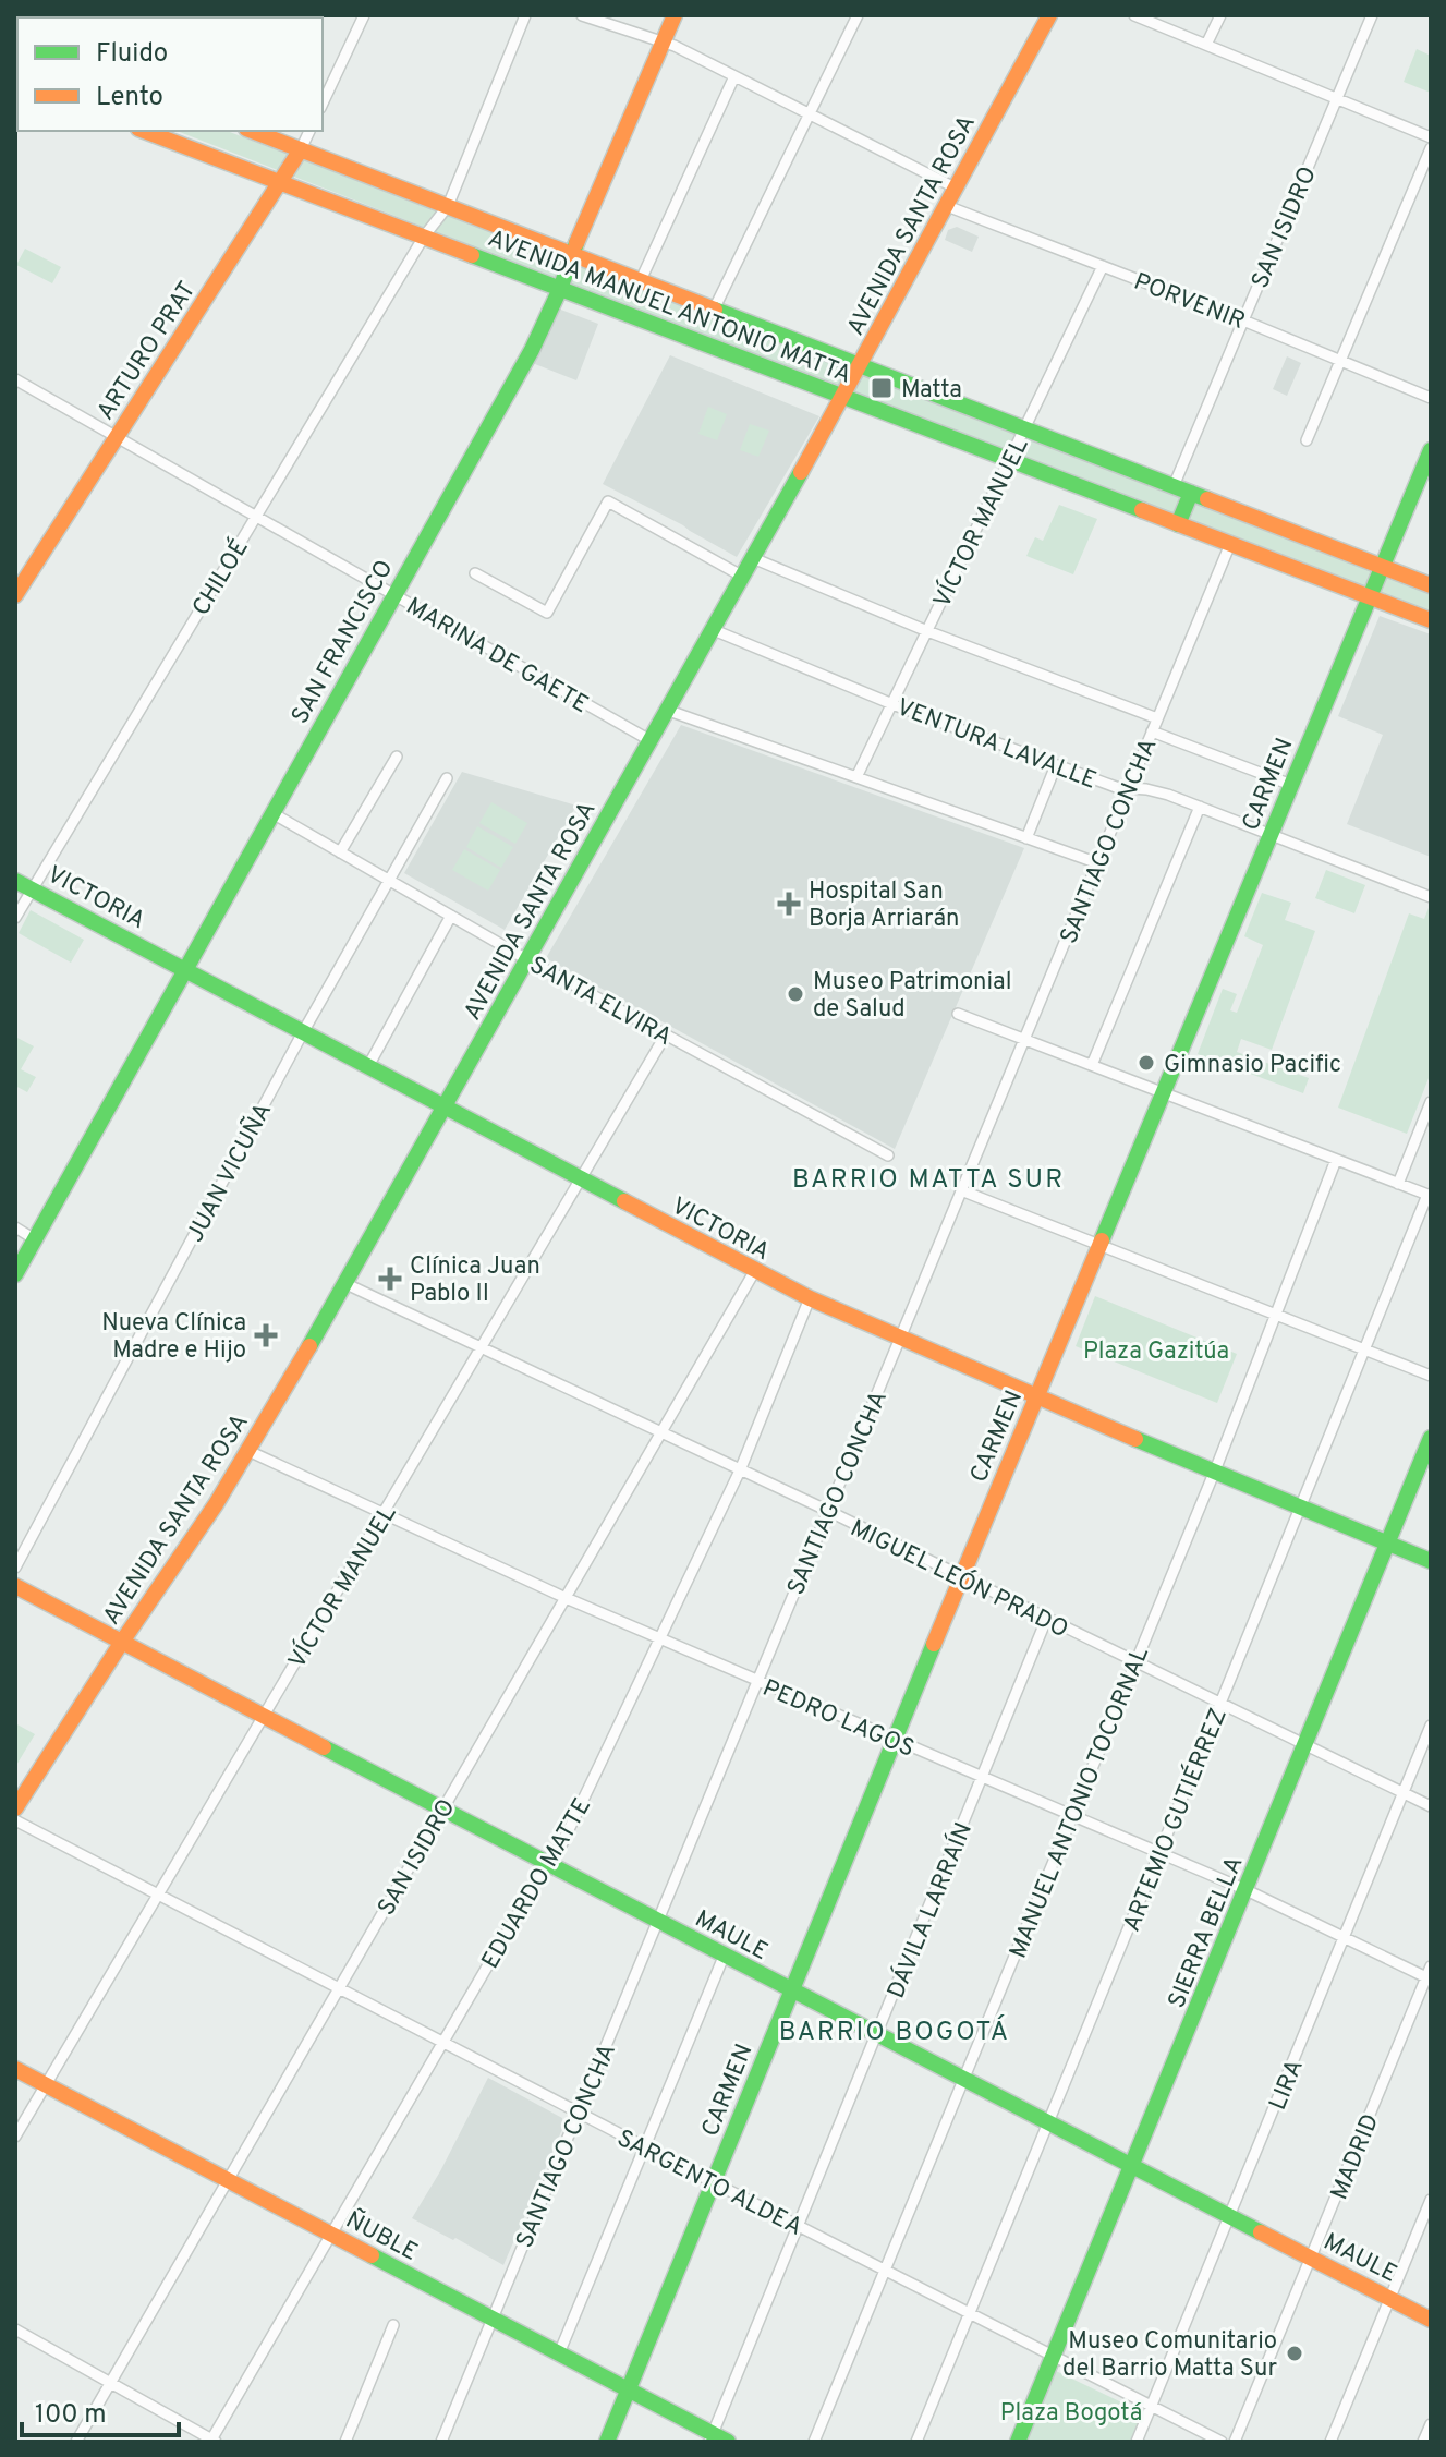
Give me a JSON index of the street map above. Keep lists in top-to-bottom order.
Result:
{
  "streets": {
    "main road": [
      "AVENIDA SANTA ROSA",
      "AVENIDA MANUEL ANTONIO MATTA",
      "ARTURO PRAT",
      "SAN FRANCISCO",
      "CARMEN",
      "VICTORIA",
      "SIERRA BELLA",
      "MAULE",
      "ÑUBLE"
    ],
    "street": [
      "SAN ISIDRO",
      "PORVENIR",
      "VÍCTOR MANUEL",
      "CHILOÉ",
      "MARINA DE GAETE",
      "VENTURA LAVALLE",
      "SANTIAGO CONCHA",
      "SANTA ELVIRA",
      "JUAN VICUÑA",
      "MIGUEL LEÓN PRADO",
      "PEDRO LAGOS",
      "MANUEL ANTONIO TOCORNAL",
      "ARTEMIO GUTIÉRREZ",
      "EDUARDO MATTE",
      "DÁVILA LARRAÍN",
      "LIRA",
      "MADRID",
      "SARGENTO ALDEA"
    ]
  },
  "crossings": [
    ["AVENIDA SANTA ROSA", "PORVENIR"],
    ["AVENIDA SANTA ROSA", "AVENIDA MANUEL ANTONIO MATTA"],
    ["AVENIDA SANTA ROSA", "MARINA DE GAETE"],
    ["AVENIDA SANTA ROSA", "VENTURA LAVALLE"],
    ["AVENIDA SANTA ROSA", "VICTORIA"],
    ["AVENIDA SANTA ROSA", "SANTA ELVIRA"],
    ["AVENIDA SANTA ROSA", "MIGUEL LEÓN PRADO"],
    ["AVENIDA SANTA ROSA", "PEDRO LAGOS"],
    ["AVENIDA SANTA ROSA", "MAULE"],
    ["SAN ISIDRO", "PORVENIR"],
    ["SAN ISIDRO", "AVENIDA MANUEL ANTONIO MATTA"],
    ["SAN ISIDRO", "VICTORIA"],
    ["SAN ISIDRO", "MIGUEL LEÓN PRADO"],
    ["SAN ISIDRO", "PEDRO LAGOS"],
    ["SAN ISIDRO", "MAULE"],
    ["SAN ISIDRO", "SARGENTO ALDEA"],
    ["SAN ISIDRO", "ÑUBLE"],
    ["PORVENIR", "VÍCTOR MANUEL"],
    ["AVENIDA MANUEL ANTONIO MATTA", "ARTURO PRAT"],
    ["AVENIDA MANUEL ANTONIO MATTA", "VÍCTOR MANUEL"],
    ["AVENIDA MANUEL ANTONIO MATTA", "CHILOÉ"],
    ["AVENIDA MANUEL ANTONIO MATTA", "SAN FRANCISCO"],
    ["AVENIDA MANUEL ANTONIO MATTA", "CARMEN"],
    ["AVENIDA MANUEL ANTONIO MATTA", "SANTIAGO CONCHA"],
    ["ARTURO PRAT", "MARINA DE GAETE"],
    ["VÍCTOR MANUEL", "VENTURA LAVALLE"],
    ["VÍCTOR MANUEL", "VICTORIA"],
    ["VÍCTOR MANUEL", "SANTA ELVIRA"],
    ["VÍCTOR MANUEL", "MIGUEL LEÓN PRADO"],
    ["VÍCTOR MANUEL", "PEDRO LAGOS"],
    ["VÍCTOR MANUEL", "MAULE"],
    ["VÍCTOR MANUEL", "SARGENTO ALDEA"],
    ["VÍCTOR MANUEL", "ÑUBLE"],
    ["CHILOÉ", "MARINA DE GAETE"],
    ["CHILOÉ", "VICTORIA"],
    ["SAN FRANCISCO", "MARINA DE GAETE"],
    ["SAN FRANCISCO", "VICTORIA"],
    ["SAN FRANCISCO", "SANTA ELVIRA"],
    ["VENTURA LAVALLE", "CARMEN"],
    ["VENTURA LAVALLE", "SANTIAGO CONCHA"],
    ["CARMEN", "VICTORIA"],
    ["CARMEN", "MIGUEL LEÓN PRADO"],
    ["CARMEN", "PEDRO LAGOS"],
    ["CARMEN", "MAULE"],
    ["CARMEN", "SARGENTO ALDEA"],
    ["CARMEN", "ÑUBLE"],
    ["SANTIAGO CONCHA", "VICTORIA"],
    ["SANTIAGO CONCHA", "MIGUEL LEÓN PRADO"],
    ["SANTIAGO CONCHA", "PEDRO LAGOS"],
    ["SANTIAGO CONCHA", "MAULE"],
    ["SANTIAGO CONCHA", "SARGENTO ALDEA"],
    ["SANTIAGO CONCHA", "ÑUBLE"],
    ["VICTORIA", "JUAN VICUÑA"],
    ["VICTORIA", "MANUEL ANTONIO TOCORNAL"],
    ["VICTORIA", "ARTEMIO GUTIÉRREZ"],
    ["VICTORIA", "EDUARDO MATTE"],
    ["VICTORIA", "SIERRA BELLA"],
    ["SANTA ELVIRA", "JUAN VICUÑA"],
    ["MIGUEL LEÓN PRADO", "MANUEL ANTONIO TOCORNAL"],
    ["MIGUEL LEÓN PRADO", "ARTEMIO GUTIÉRREZ"],
    ["MIGUEL LEÓN PRADO", "EDUARDO MATTE"],
    ["MIGUEL LEÓN PRADO", "DÁVILA LARRAÍN"],
    ["MIGUEL LEÓN PRADO", "SIERRA BELLA"],
    ["MIGUEL LEÓN PRADO", "LIRA"],
    ["PEDRO LAGOS", "MANUEL ANTONIO TOCORNAL"],
    ["PEDRO LAGOS", "ARTEMIO GUTIÉRREZ"],
    ["PEDRO LAGOS", "EDUARDO MATTE"],
    ["PEDRO LAGOS", "DÁVILA LARRAÍN"],
    ["PEDRO LAGOS", "SIERRA BELLA"],
    ["PEDRO LAGOS", "LIRA"],
    ["PEDRO LAGOS", "MADRID"],
    ["MANUEL ANTONIO TOCORNAL", "MAULE"],
    ["MANUEL ANTONIO TOCORNAL", "SARGENTO ALDEA"],
    ["ARTEMIO GUTIÉRREZ", "MAULE"],
    ["ARTEMIO GUTIÉRREZ", "SARGENTO ALDEA"],
    ["EDUARDO MATTE", "MAULE"],
    ["EDUARDO MATTE", "SARGENTO ALDEA"],
    ["EDUARDO MATTE", "ÑUBLE"],
    ["DÁVILA LARRAÍN", "MAULE"],
    ["DÁVILA LARRAÍN", "SARGENTO ALDEA"],
    ["DÁVILA LARRAÍN", "ÑUBLE"],
    ["SIERRA BELLA", "MAULE"],
    ["SIERRA BELLA", "SARGENTO ALDEA"],
    ["MAULE", "LIRA"],
    ["MAULE", "MADRID"],
    ["LIRA", "SARGENTO ALDEA"]
  ],
  "districts": ["BARRIO MATTA SUR", "BARRIO BOGOTÁ"],
  "parks": ["Plaza Gazitúa", "Plaza Bogotá"],
  "places": {
    "transit": ["Matta"],
    "health": ["Hospital San Borja Arriarán", "Clínica Juan Pablo II", "Nueva Clínica Madre e Hijo"],
    "other": ["Museo Patrimonial de Salud", "Gimnasio Pacific", "Museo Comunitario del Barrio Matta Sur"]
  },
  "legend": ["Fluido", "Lento"],
  "scale_bar": "100 m"
}
